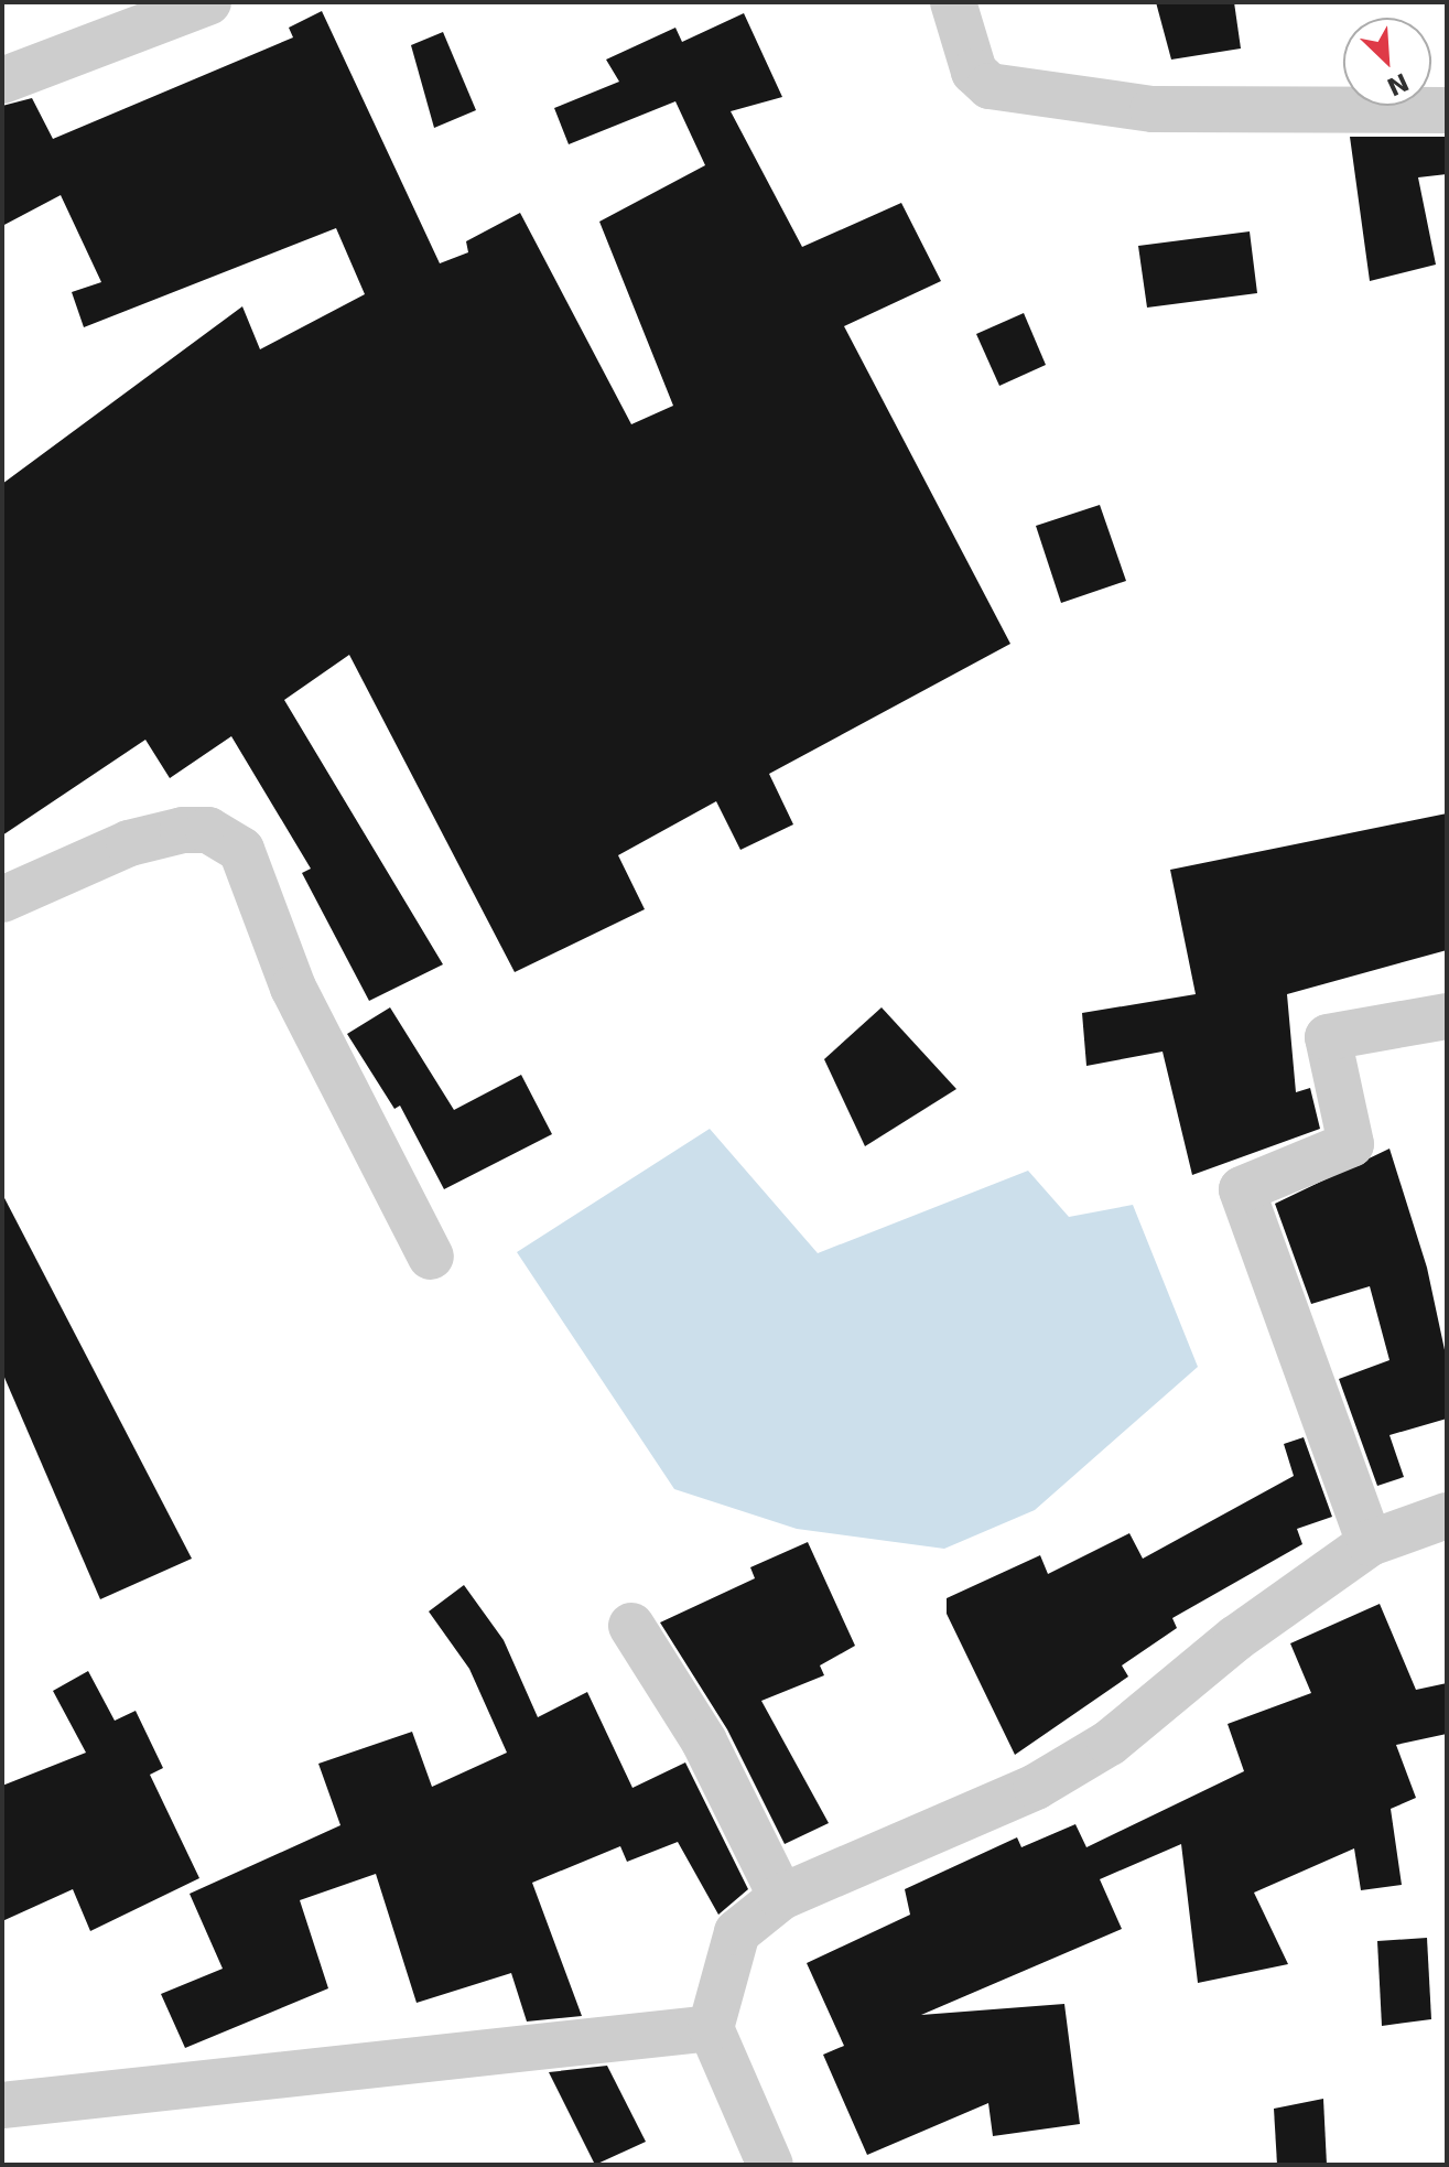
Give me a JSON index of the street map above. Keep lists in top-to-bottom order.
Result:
{
  "north": "bottom right"
}
